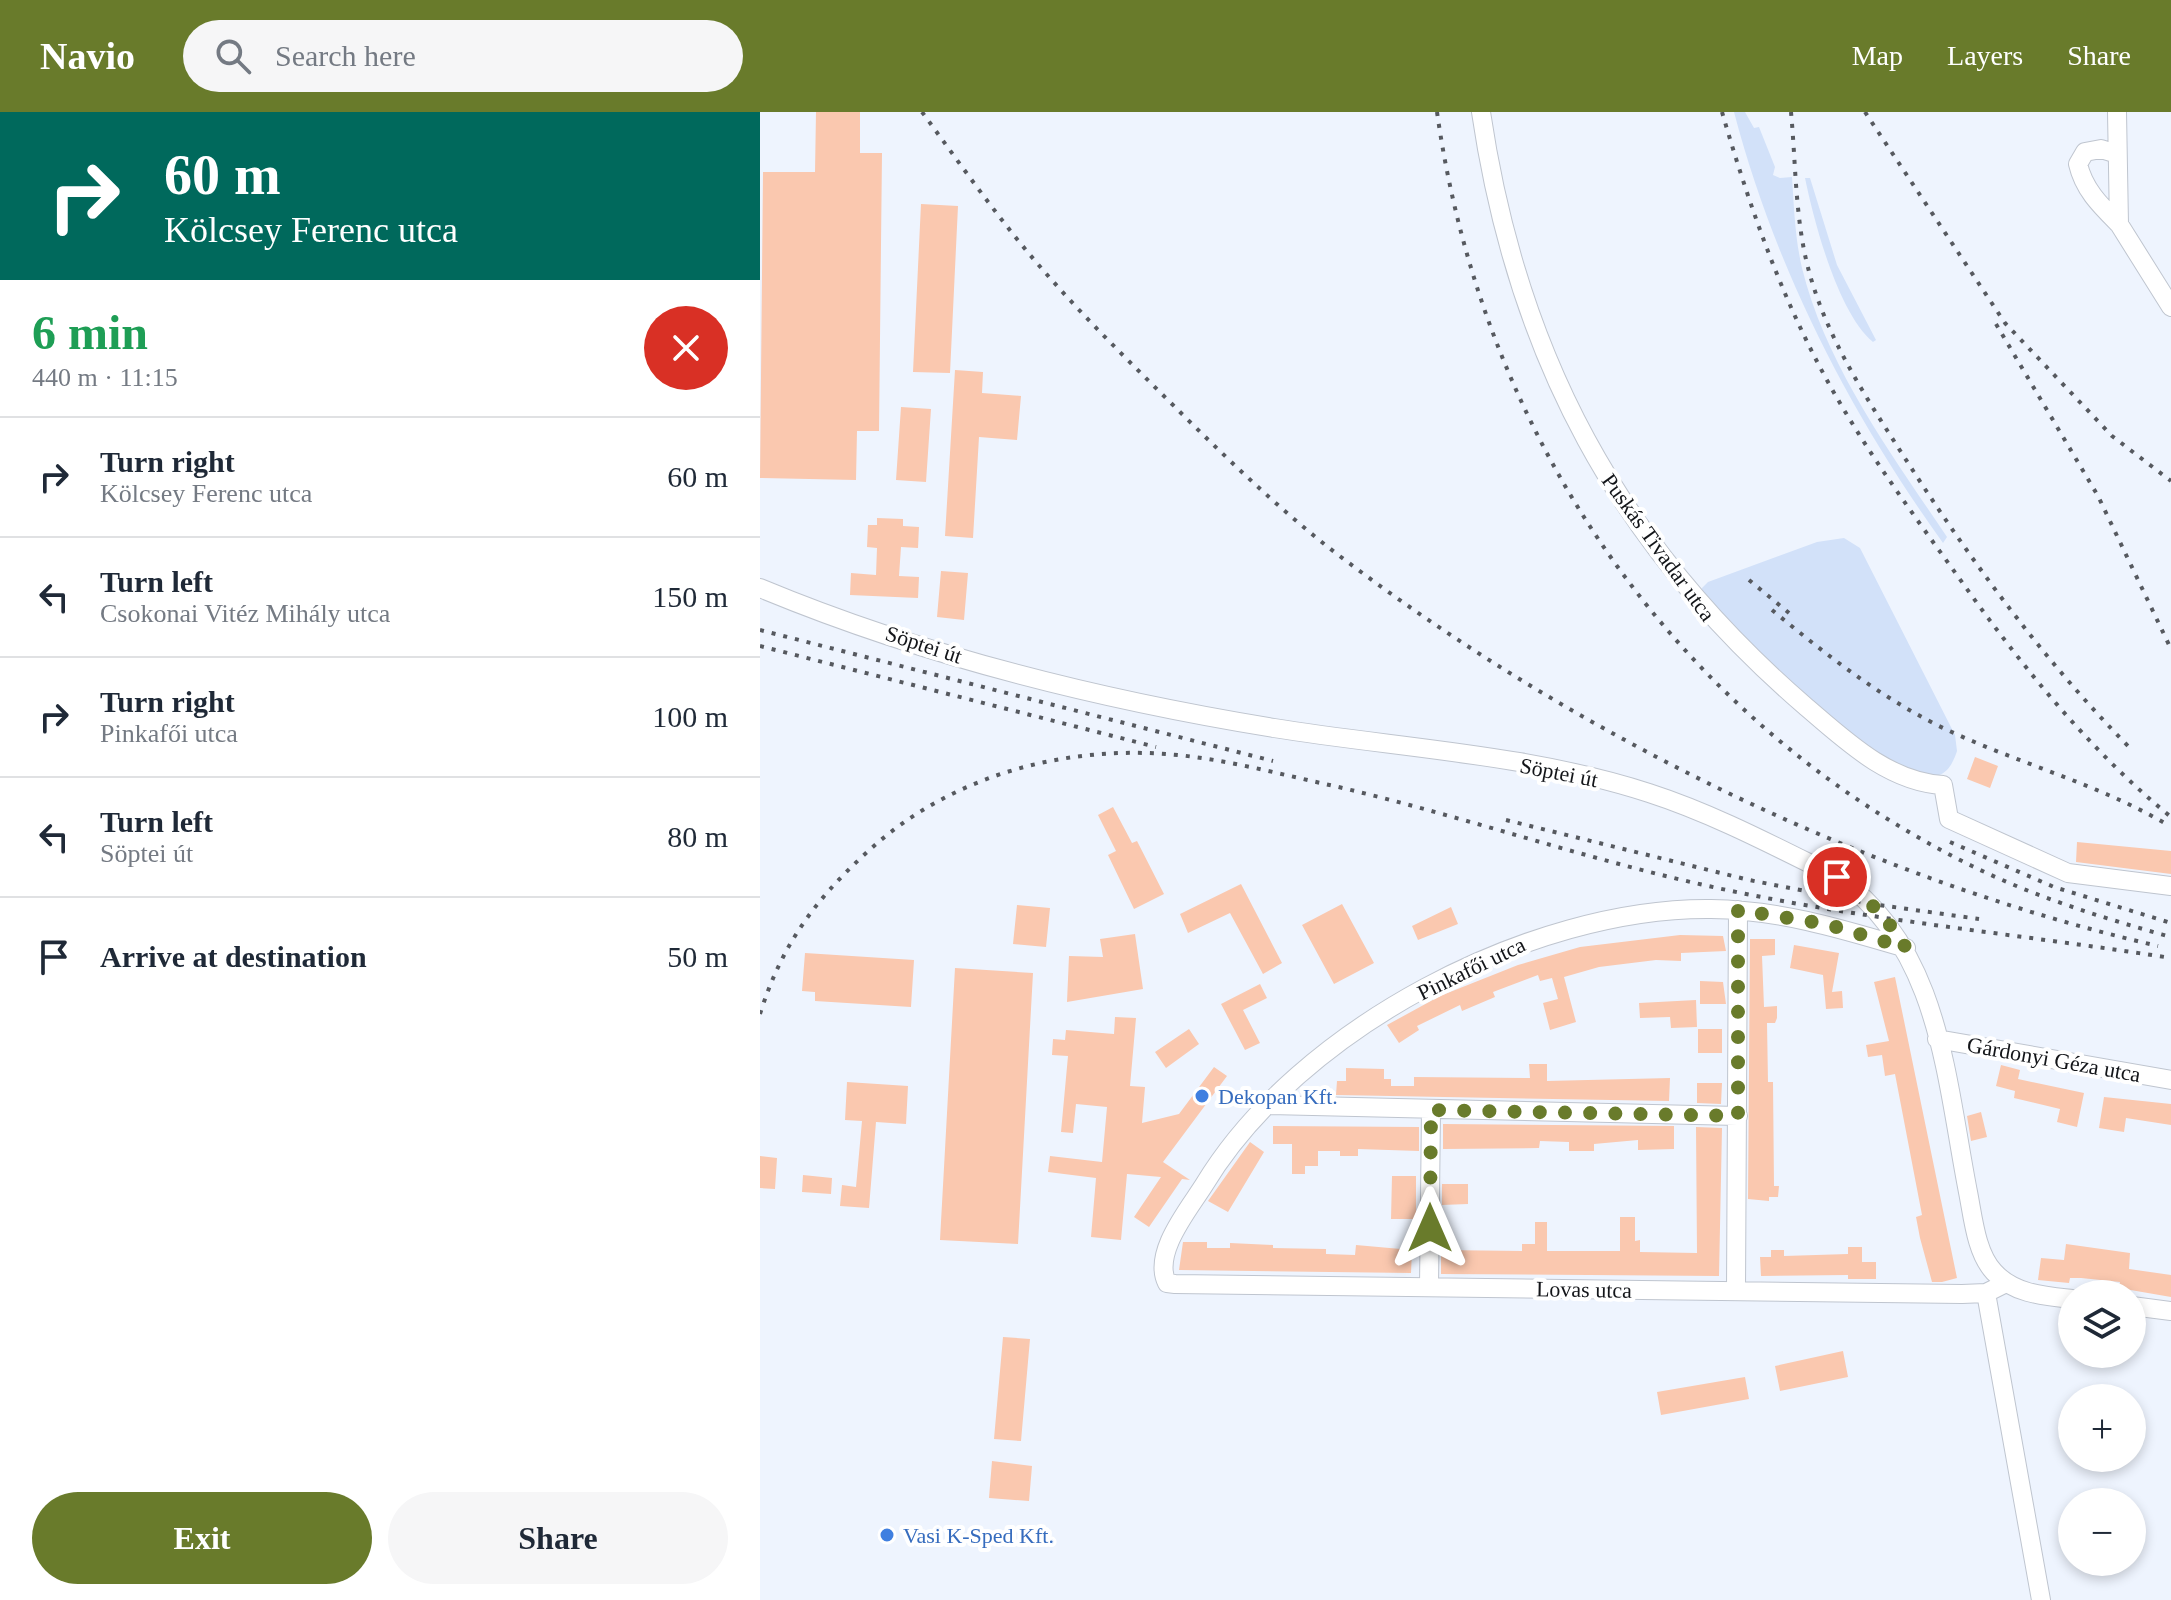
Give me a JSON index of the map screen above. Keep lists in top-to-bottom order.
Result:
{
  "streets": {
    "street": [
      "Puskás Tivadar utca",
      "Söptei út",
      "Pinkafői utca",
      "Gárdonyi Géza utca",
      "Lovas utca"
    ]
  },
  "crossings": [
    ["Söptei út", "Pinkafői utca"],
    ["Söptei út", "Gárdonyi Géza utca"],
    ["Söptei út", "Lovas utca"],
    ["Pinkafői utca", "Lovas utca"]
  ],
  "places": ["Dekopan Kft.", "Vasi K-Sped Kft."],
  "page": {
    "header": "Navio",
    "search": "Search here",
    "nav": ["Map", "Layers", "Share"],
    "turn": ["60 m", "Kölcsey Ferenc utca"],
    "heading": ["6 min", "440 m · 11:15"],
    "list": [
      {
        "name": "Turn right",
        "note": "Kölcsey Ferenc utca",
        "value": "60 m"
      },
      {
        "name": "Turn left",
        "note": "Csokonai Vitéz Mihály utca",
        "value": "150 m"
      },
      {
        "name": "Turn right",
        "note": "Pinkafői utca",
        "value": "100 m"
      },
      {
        "name": "Turn left",
        "note": "Söptei út",
        "value": "80 m"
      },
      {
        "name": "Arrive at destination",
        "value": "50 m"
      }
    ],
    "map_buttons": ["+", "−"],
    "buttons": ["Exit", "Share"]
  }
}
